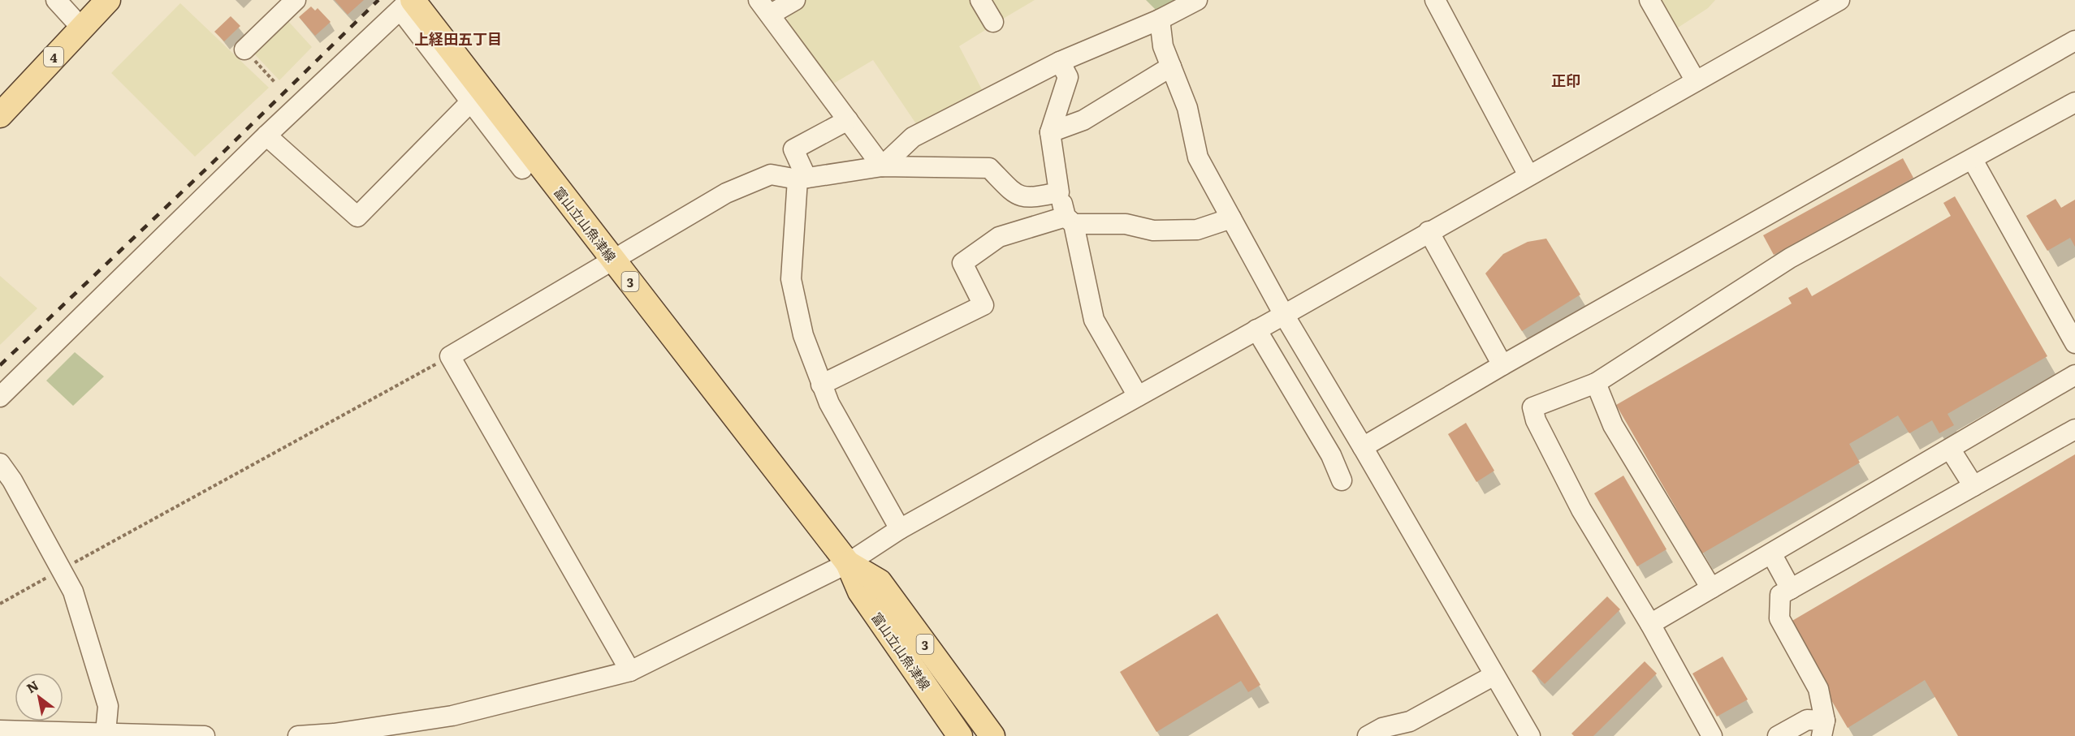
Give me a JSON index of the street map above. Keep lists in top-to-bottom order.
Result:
{
  "streets": {
    "main road": ["4", "富山立山魚津線", "3"]
  },
  "districts": ["上経田五丁目", "正印"],
  "north": "top left"
}
